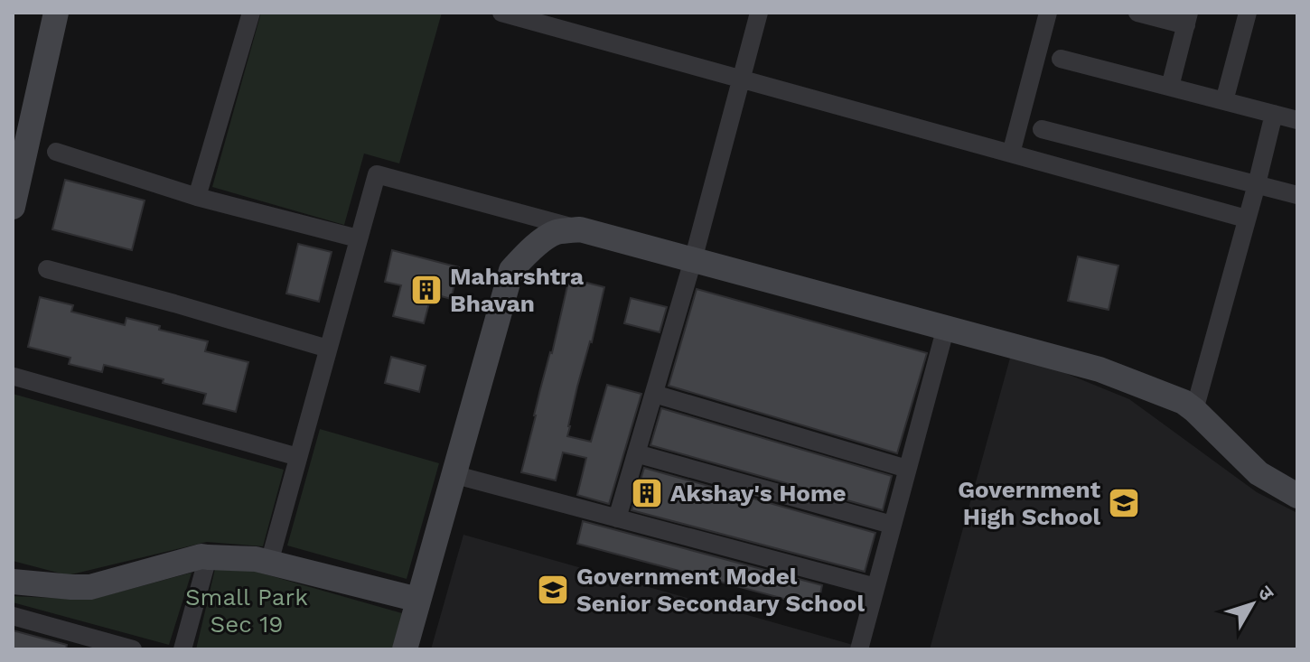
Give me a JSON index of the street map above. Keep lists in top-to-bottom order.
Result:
{
  "parks": ["Small Park Sec 19"],
  "places": {
    "building": ["Maharshtra Bhavan", "Akshay's Home"],
    "school or university": ["Government High School", "Government Model Senior Secondary School"]
  },
  "north": "top right"
}
